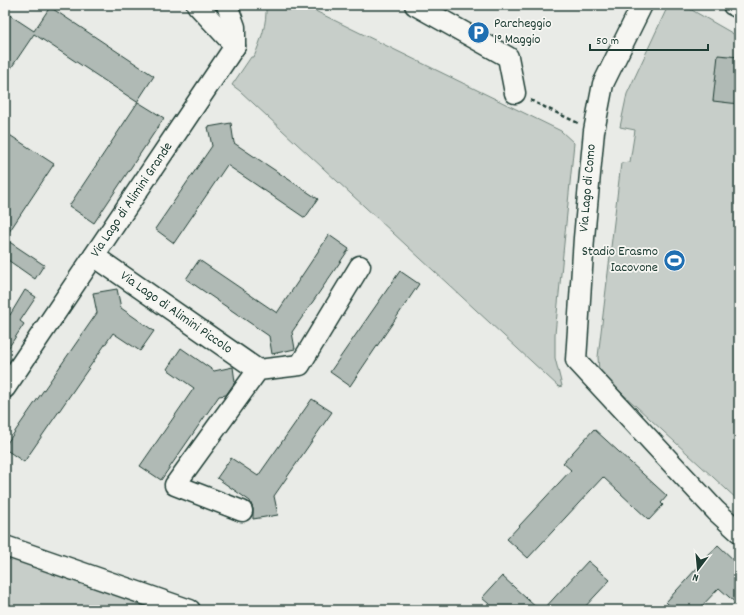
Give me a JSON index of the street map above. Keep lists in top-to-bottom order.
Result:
{
  "streets": {
    "street": ["Via Lago di Como", "Via Lago di Alimini Grande", "Via Lago di Alimini Piccolo"]
  },
  "crossings": [
    ["Via Lago di Alimini Grande", "Via Lago di Alimini Piccolo"]
  ],
  "places": {
    "parking": ["Parcheggio 1° Maggio"],
    "sports": ["Stadio Erasmo Iacovone"]
  },
  "scale_bar": "50 m",
  "north": "bottom"
}
